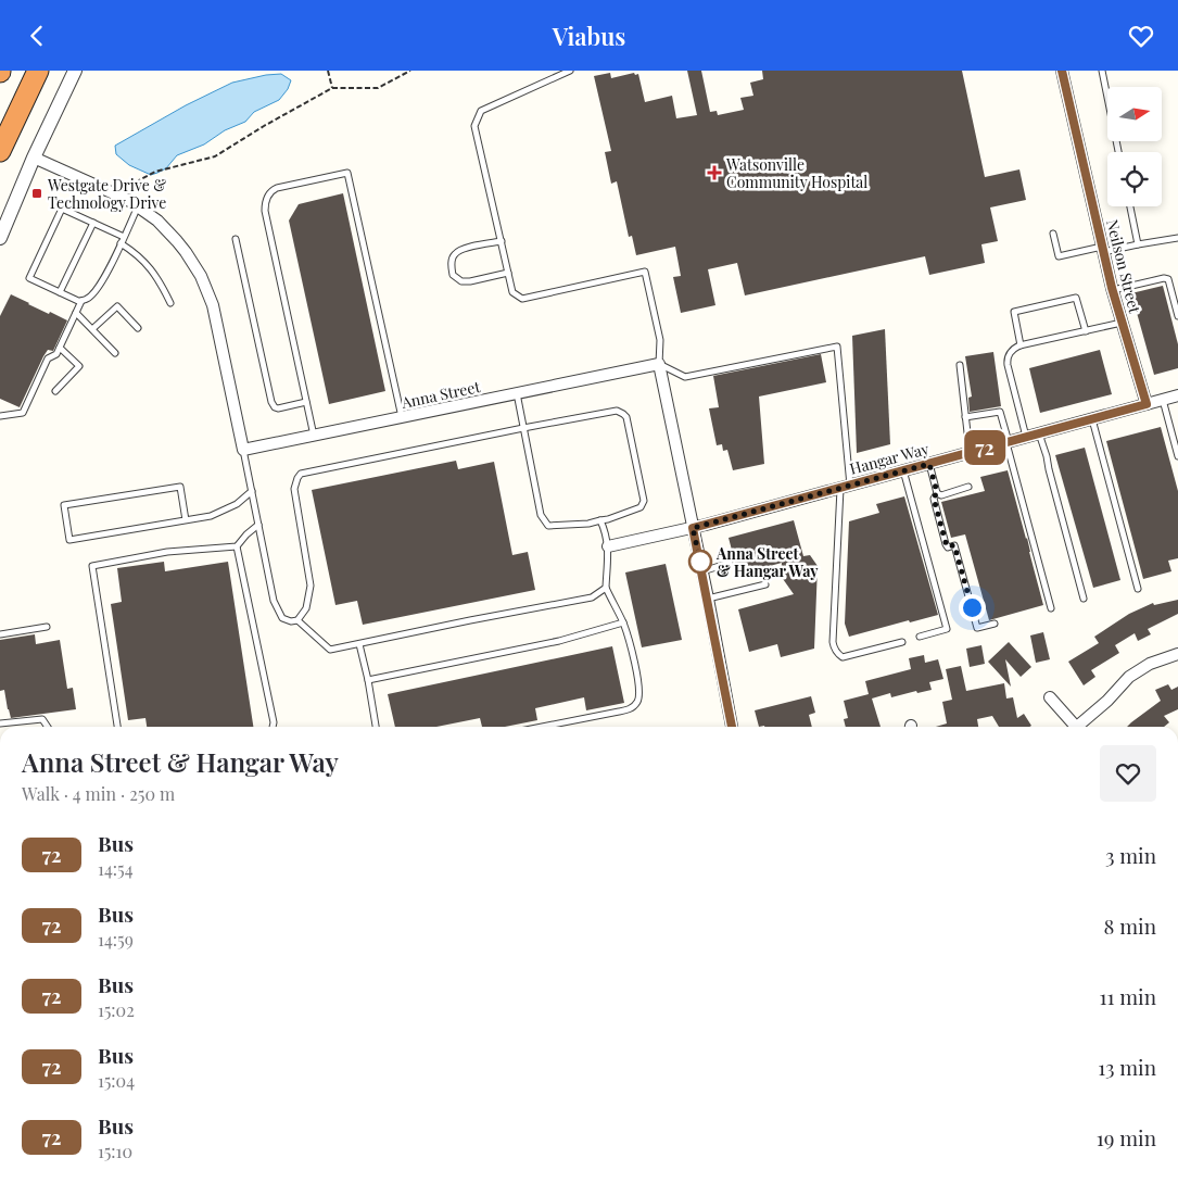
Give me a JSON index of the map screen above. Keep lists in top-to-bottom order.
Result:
{
  "streets": {
    "street": ["Neilson Street", "Anna Street", "Hangar Way"]
  },
  "crossings": [
    ["Neilson Street", "Hangar Way"]
  ],
  "places": {
    "health": ["Watsonville Community Hospital"],
    "transit": ["Westgate Drive & Technology Drive"],
    "other": ["Anna Street & Hangar Way"]
  },
  "lines": ["bus line 72"],
  "north": "right",
  "page": {
    "header": "Viabus",
    "on_map": "72",
    "heading": ["Anna Street & Hangar Way", "Walk · 4 min · 250 m"],
    "list": [
      {
        "mark": "72",
        "name": "Bus",
        "note": "14:54",
        "value": "3 min"
      },
      {
        "mark": "72",
        "name": "Bus",
        "note": "14:59",
        "value": "8 min"
      },
      {
        "mark": "72",
        "name": "Bus",
        "note": "15:02",
        "value": "11 min"
      },
      {
        "mark": "72",
        "name": "Bus",
        "note": "15:04",
        "value": "13 min"
      },
      {
        "mark": "72",
        "name": "Bus",
        "note": "15:10",
        "value": "19 min"
      }
    ]
  }
}
